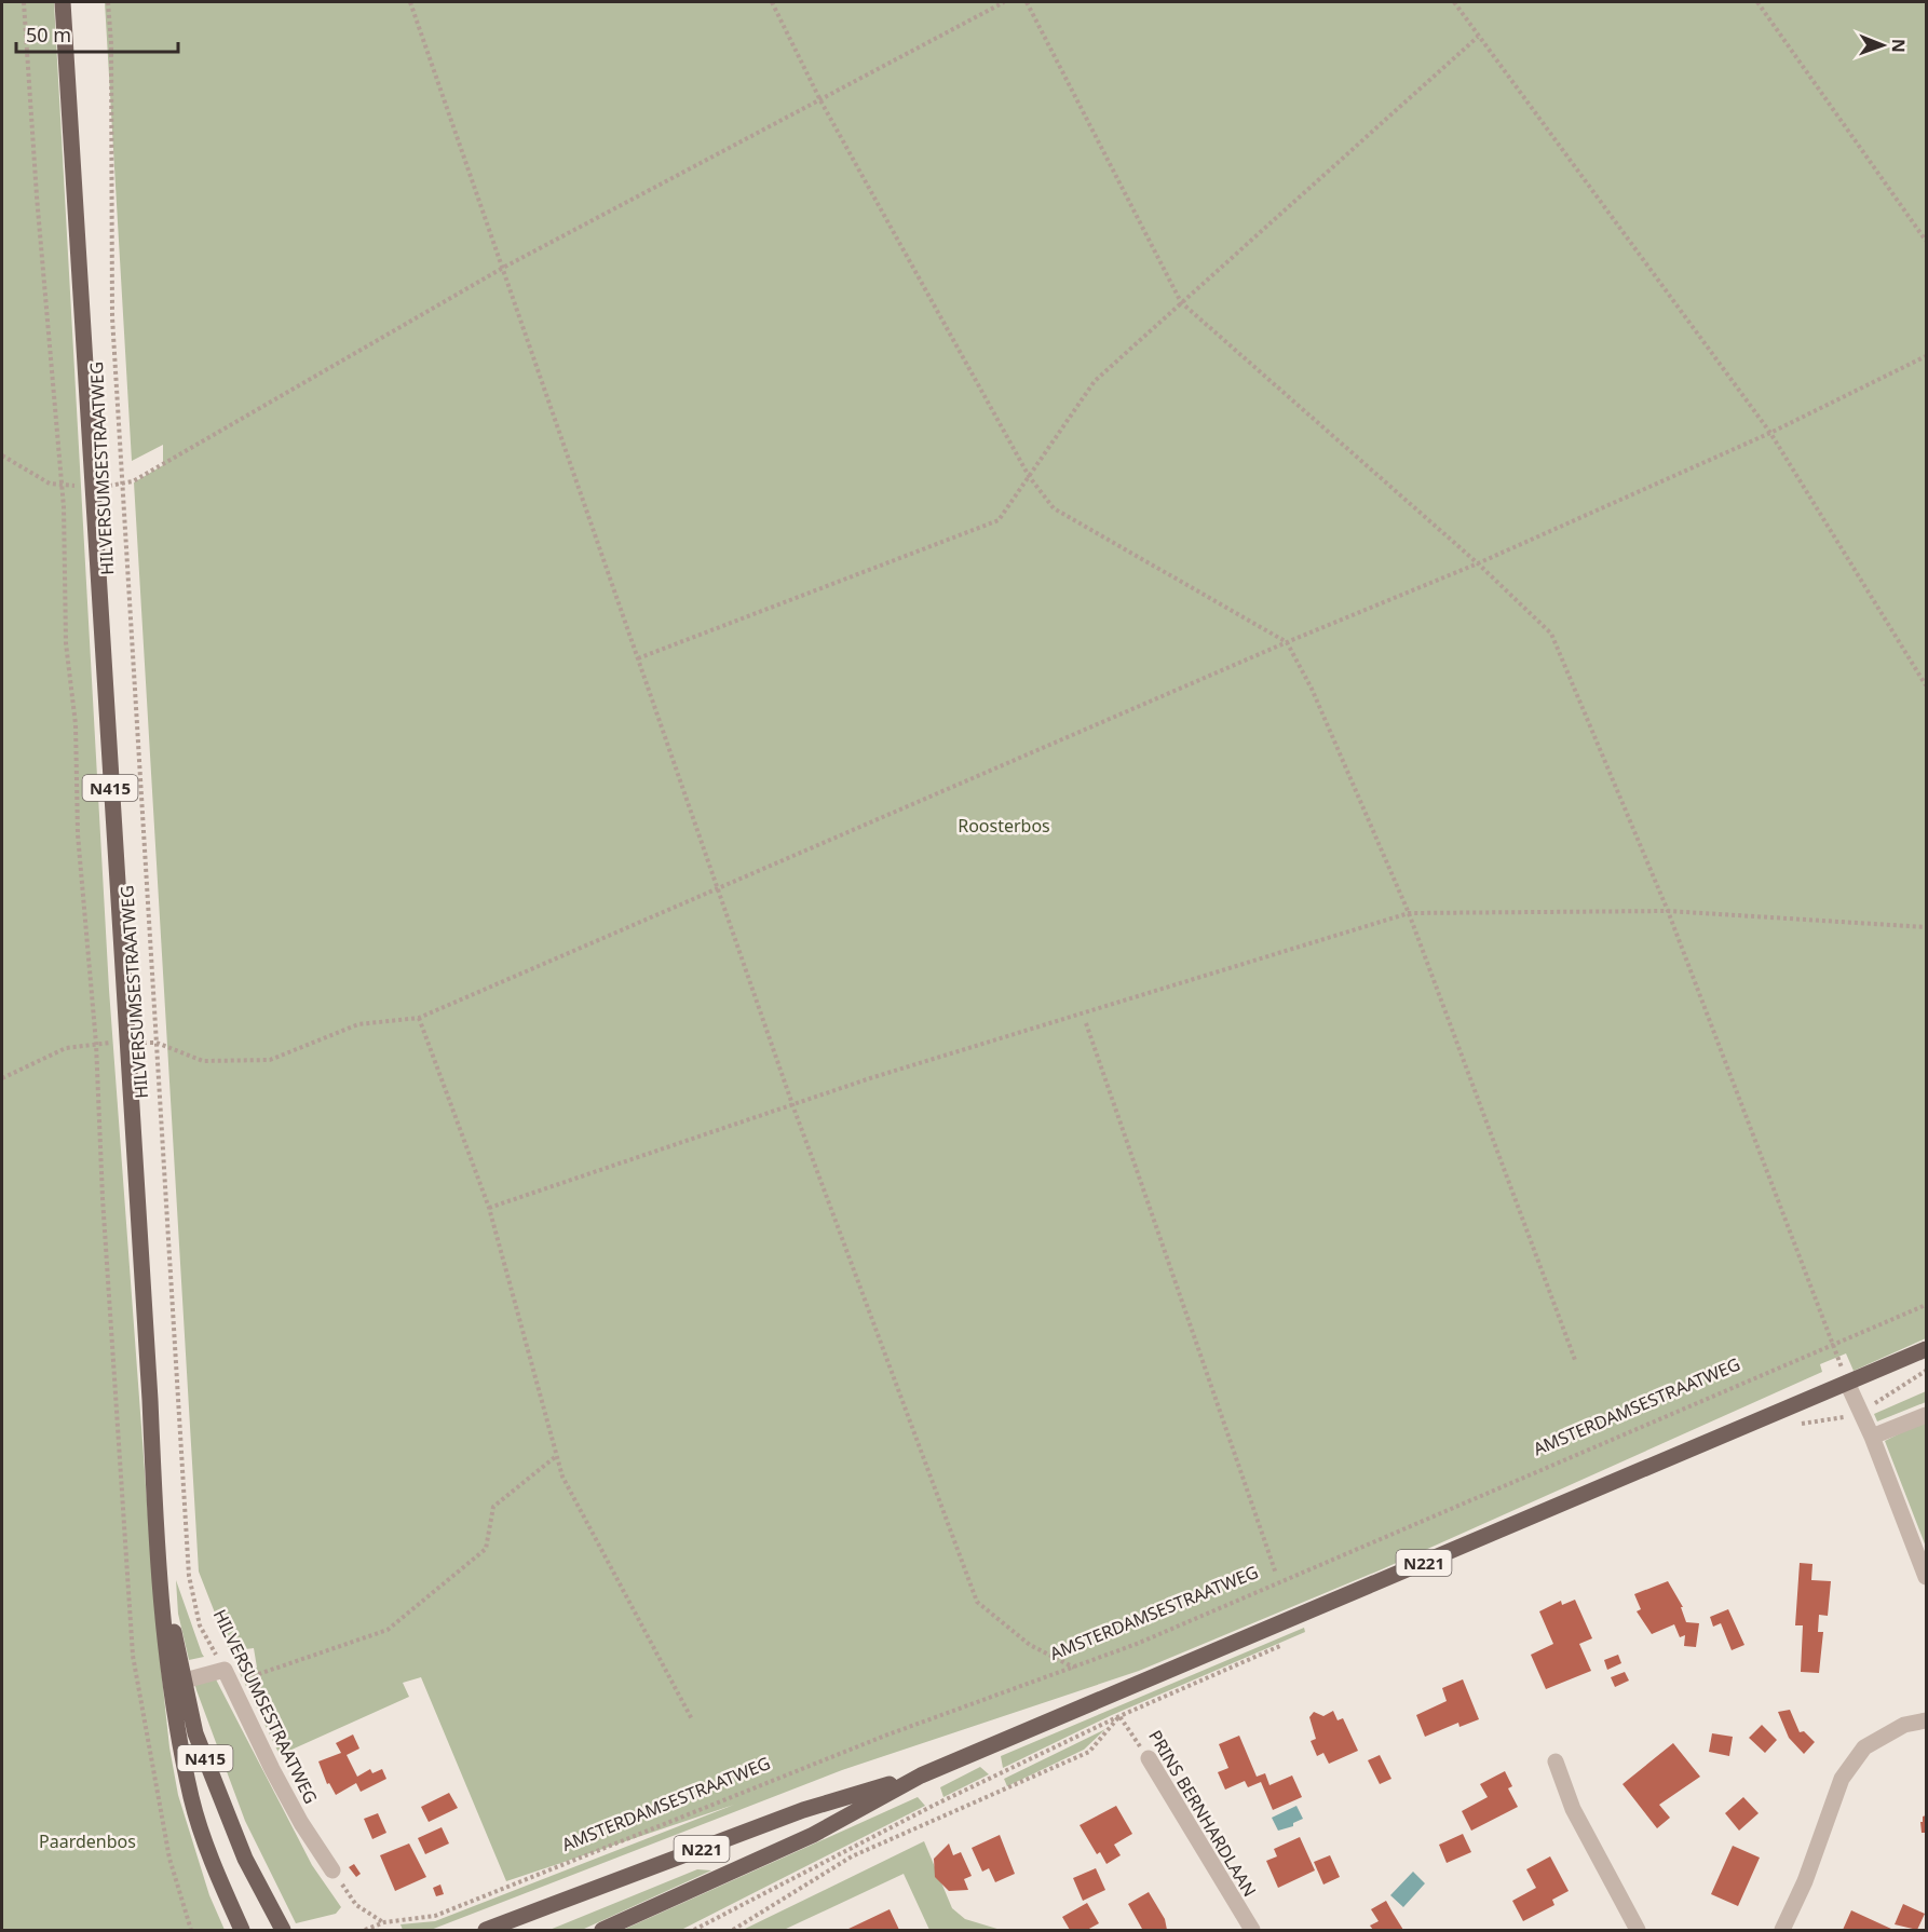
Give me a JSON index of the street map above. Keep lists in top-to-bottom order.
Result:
{
  "streets": {
    "main road": ["HILVERSUMSESTRAATWEG", "N415", "N221"],
    "street": ["PRINS BERNHARDLAAN"],
    "path": ["AMSTERDAMSESTRAATWEG"]
  },
  "parks": ["Roosterbos", "Paardenbos"],
  "scale_bar": "50 m",
  "north": "right"
}
